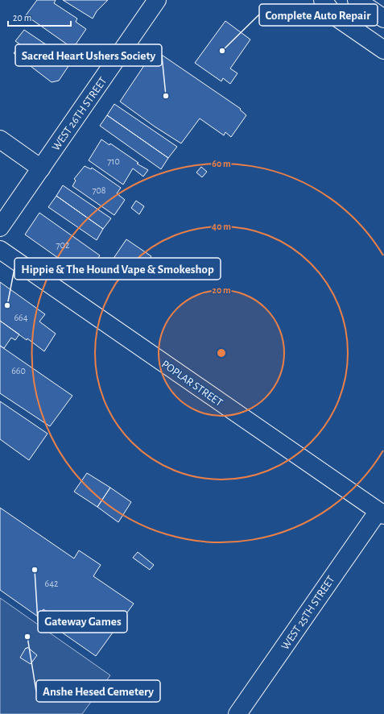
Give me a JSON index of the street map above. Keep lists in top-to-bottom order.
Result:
{
  "streets": {
    "street": ["WEST 26TH STREET", "POPLAR STREET", "WEST 25TH STREET"]
  },
  "crossings": [
    ["POPLAR STREET", "WEST 25TH STREET"]
  ],
  "places": [
    "Complete Auto Repair",
    "Sacred Heart Ushers Society",
    "Hippie & The Hound Vape & Smokeshop",
    "Gateway Games",
    "Anshe Hesed Cemetery"
  ],
  "house_numbers": [
    "710",
    "708",
    "702",
    "664",
    "660",
    "642"
  ],
  "scale_bar": "20 m",
  "rings": ["60 m", "40 m", "20 m"]
}
